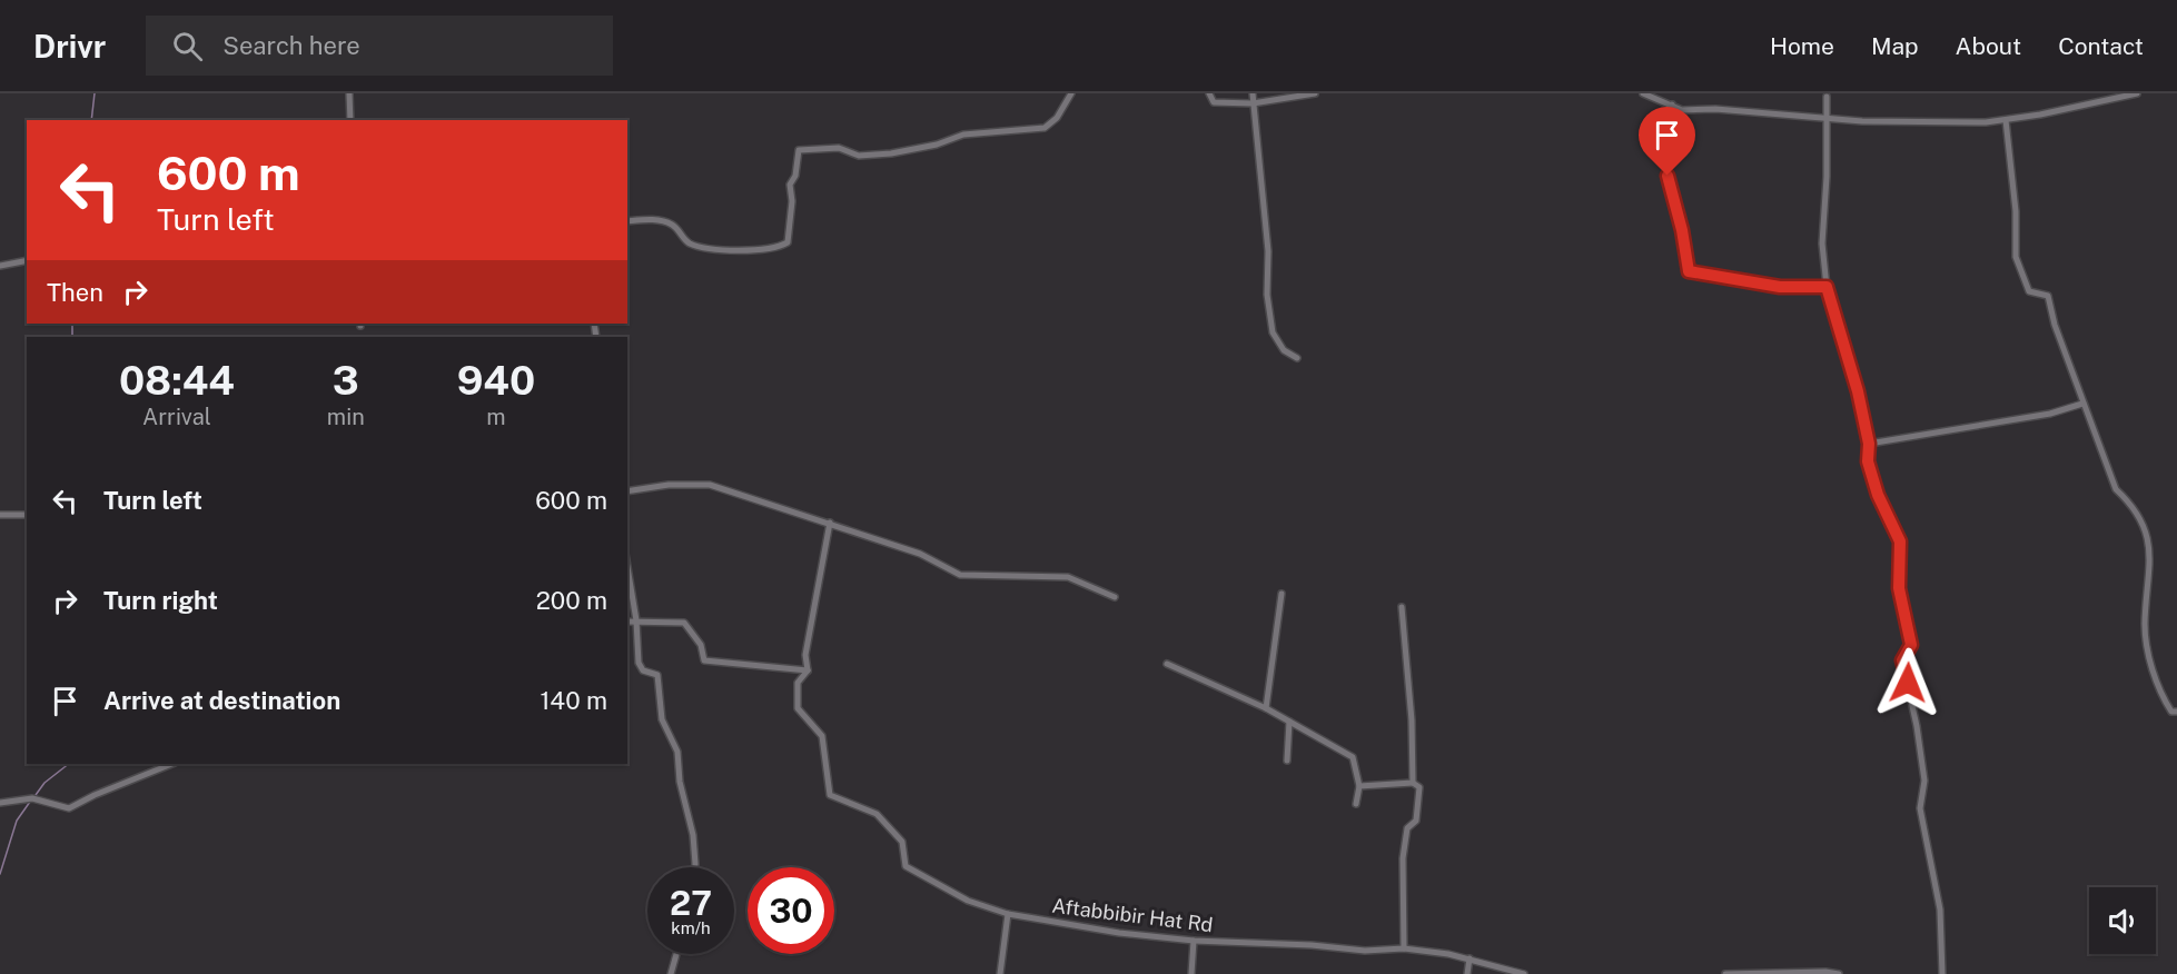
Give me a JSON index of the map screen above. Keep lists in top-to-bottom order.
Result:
{
  "streets": {
    "street": ["Aftabbibir Hat Rd"]
  },
  "page": {
    "header": "Drivr",
    "search": "Search here",
    "nav": [
      "Home",
      "Map",
      "About",
      "Contact"
    ],
    "turn": ["600 m", "Turn left"],
    "then": "Then",
    "eta": [
      "08:44",
      "Arrival",
      "3",
      "min",
      "940",
      "m"
    ],
    "list": [
      {
        "name": "Turn left",
        "value": "600 m"
      },
      {
        "name": "Turn right",
        "value": "200 m"
      },
      {
        "name": "Arrive at destination",
        "value": "140 m"
      }
    ],
    "speed": "27 km/h",
    "limit": "30"
  }
}
